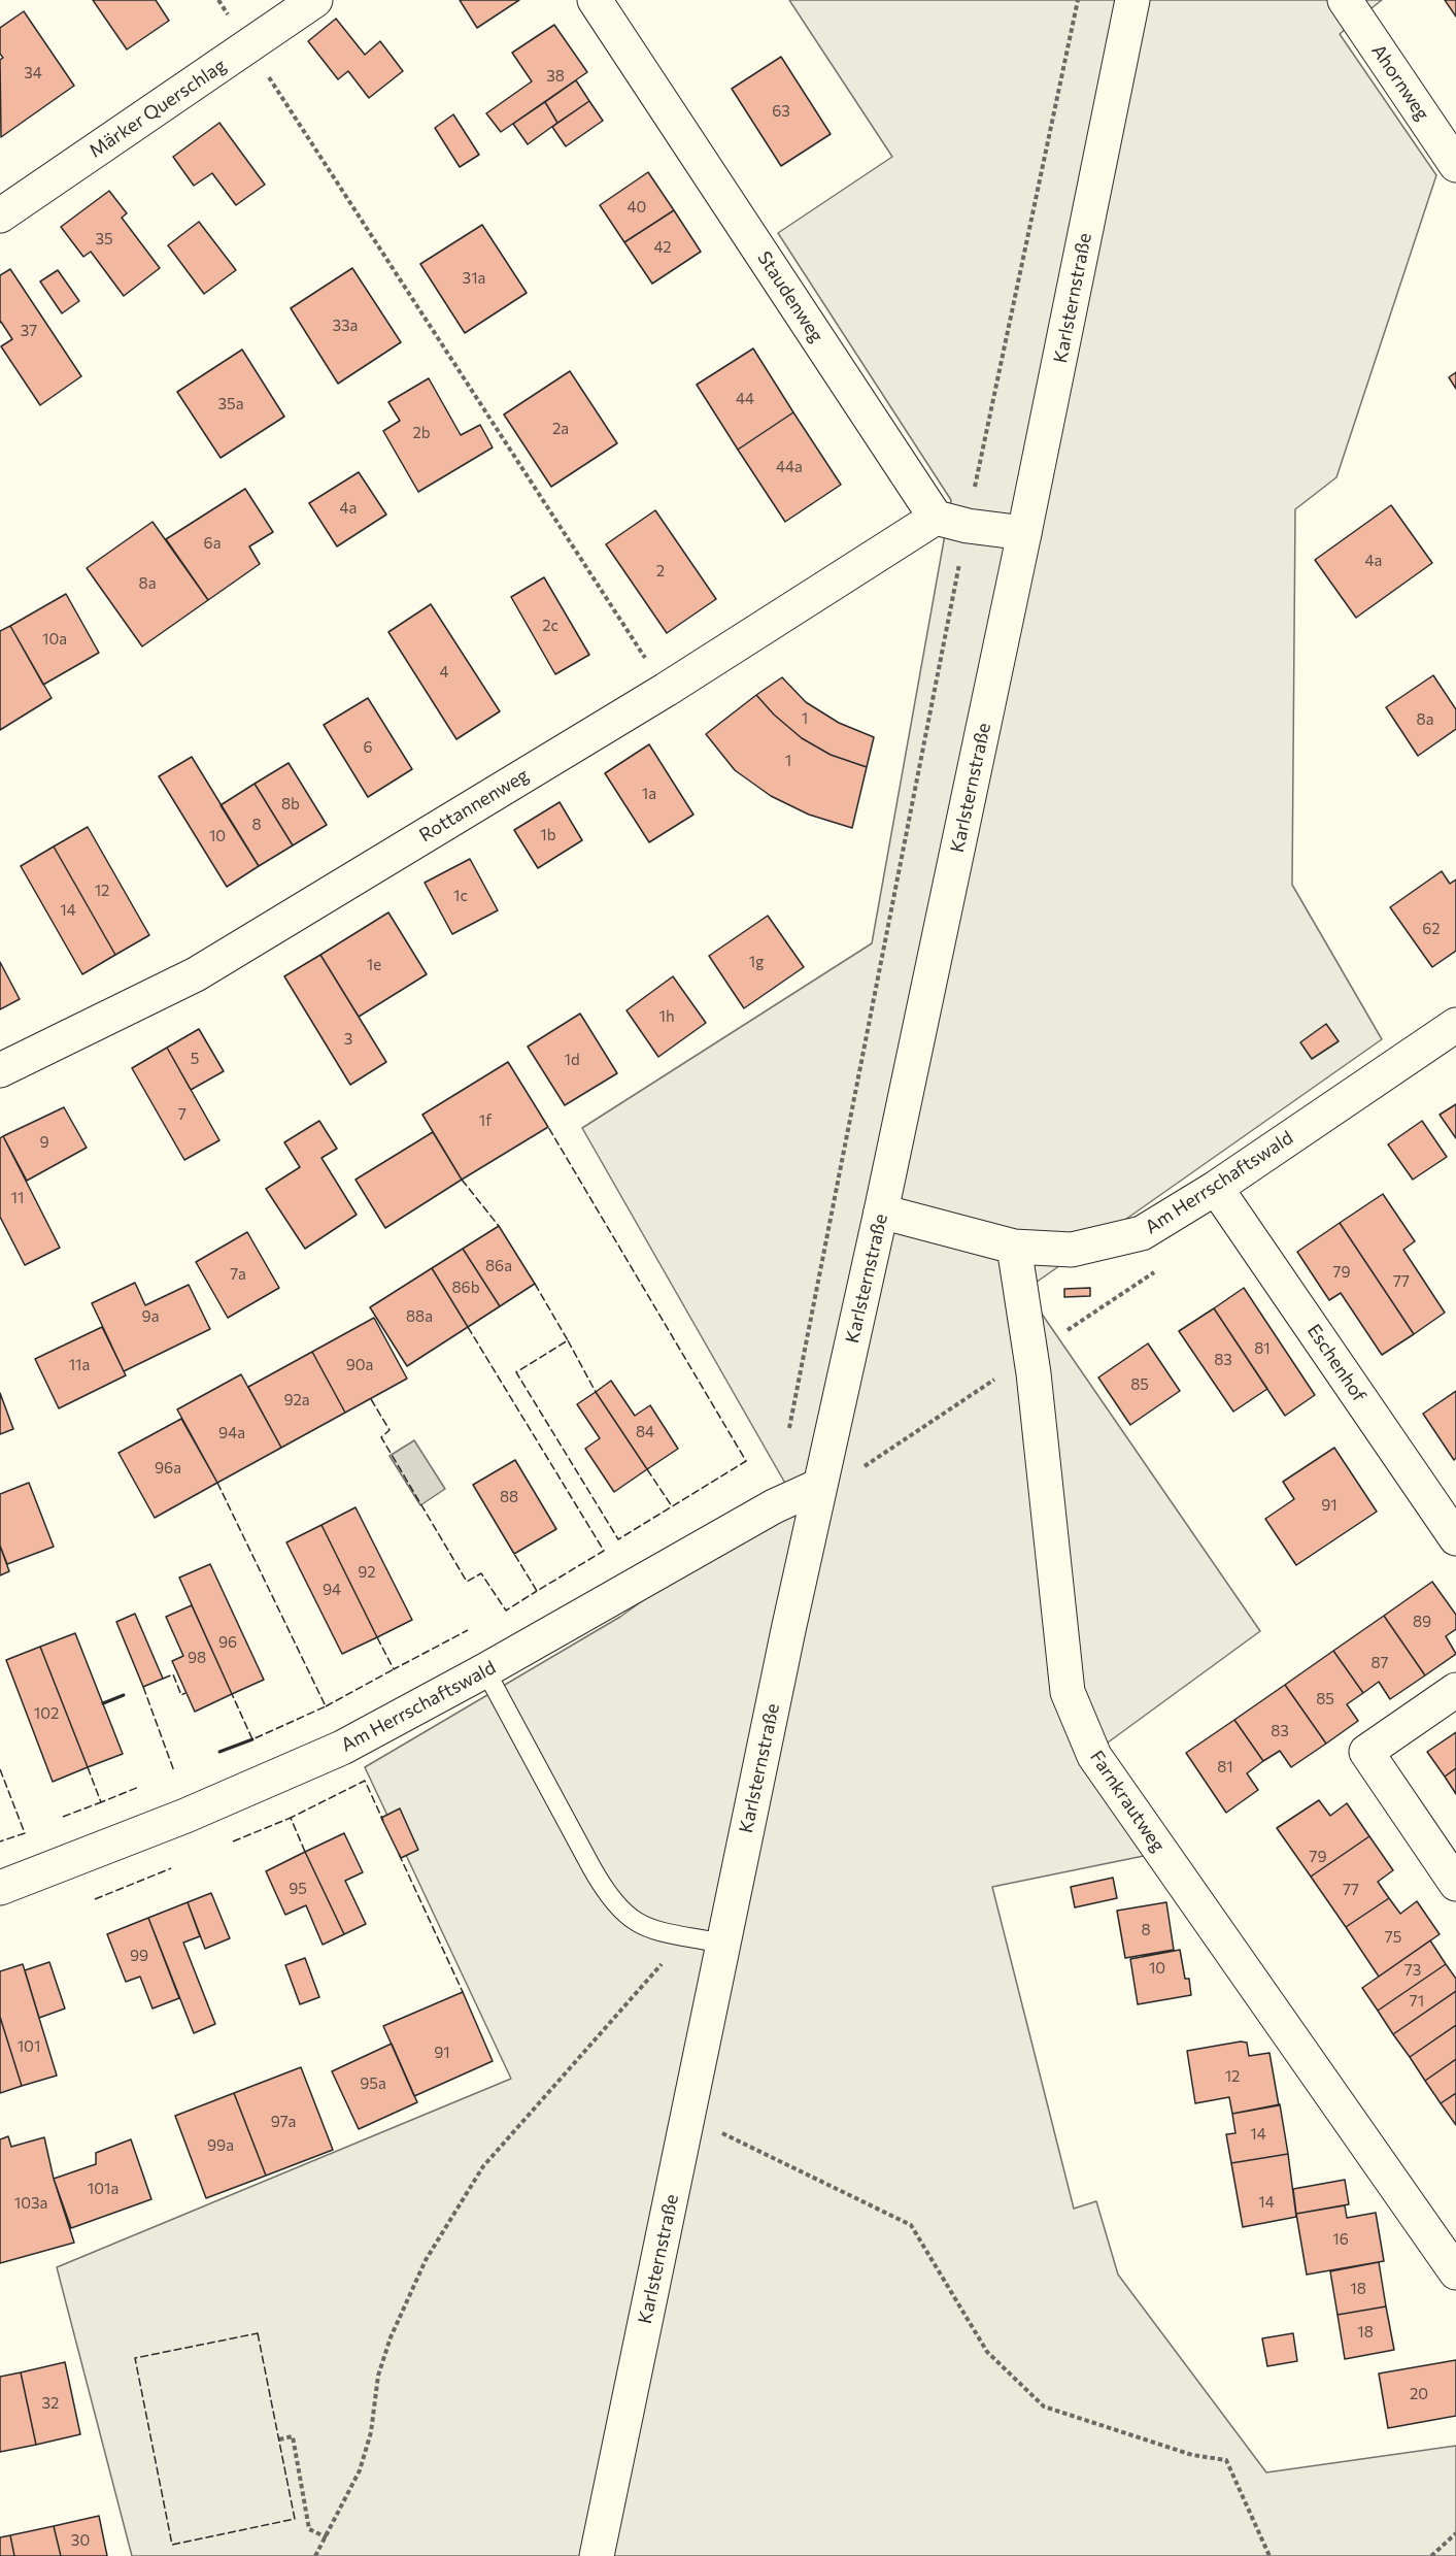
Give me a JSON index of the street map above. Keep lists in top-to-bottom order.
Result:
{
  "streets": {
    "street": [
      "Ahornweg",
      "Märker Querschlag",
      "Staudenweg",
      "Karlsternstraße",
      "Rottannenweg",
      "Am Herrschaftswald",
      "Eschenhof",
      "Farnkrautweg"
    ]
  },
  "crossings": [
    ["Staudenweg", "Rottannenweg"],
    ["Karlsternstraße", "Am Herrschaftswald"],
    ["Am Herrschaftswald", "Eschenhof"],
    ["Am Herrschaftswald", "Farnkrautweg"]
  ],
  "house_numbers": [
    "34",
    "38",
    "63",
    "40",
    "35",
    "42",
    "31a",
    "33a",
    "37",
    "44",
    "35a",
    "2a",
    "2b",
    "44a",
    "4a",
    "6a",
    "4a",
    "2",
    "8a",
    "2c",
    "10a",
    "4",
    "1",
    "8a",
    "6",
    "1",
    "1a",
    "8b",
    "8",
    "1b",
    "10",
    "12",
    "1c",
    "14",
    "62",
    "1g",
    "1e",
    "1h",
    "3",
    "5",
    "1d",
    "7",
    "1f",
    "9",
    "11",
    "86a",
    "79",
    "7a",
    "77",
    "86b",
    "9a",
    "88a",
    "81",
    "83",
    "11a",
    "90a",
    "85",
    "92a",
    "84",
    "94a",
    "96a",
    "88",
    "91",
    "92",
    "94",
    "89",
    "96",
    "98",
    "87",
    "85",
    "102",
    "83",
    "81",
    "79",
    "95",
    "77",
    "8",
    "75",
    "99",
    "10",
    "73",
    "71",
    "101",
    "91",
    "12",
    "95a",
    "97a",
    "14",
    "99a",
    "101a",
    "14",
    "103a",
    "16",
    "18",
    "18",
    "20",
    "32",
    "30"
  ]
}
